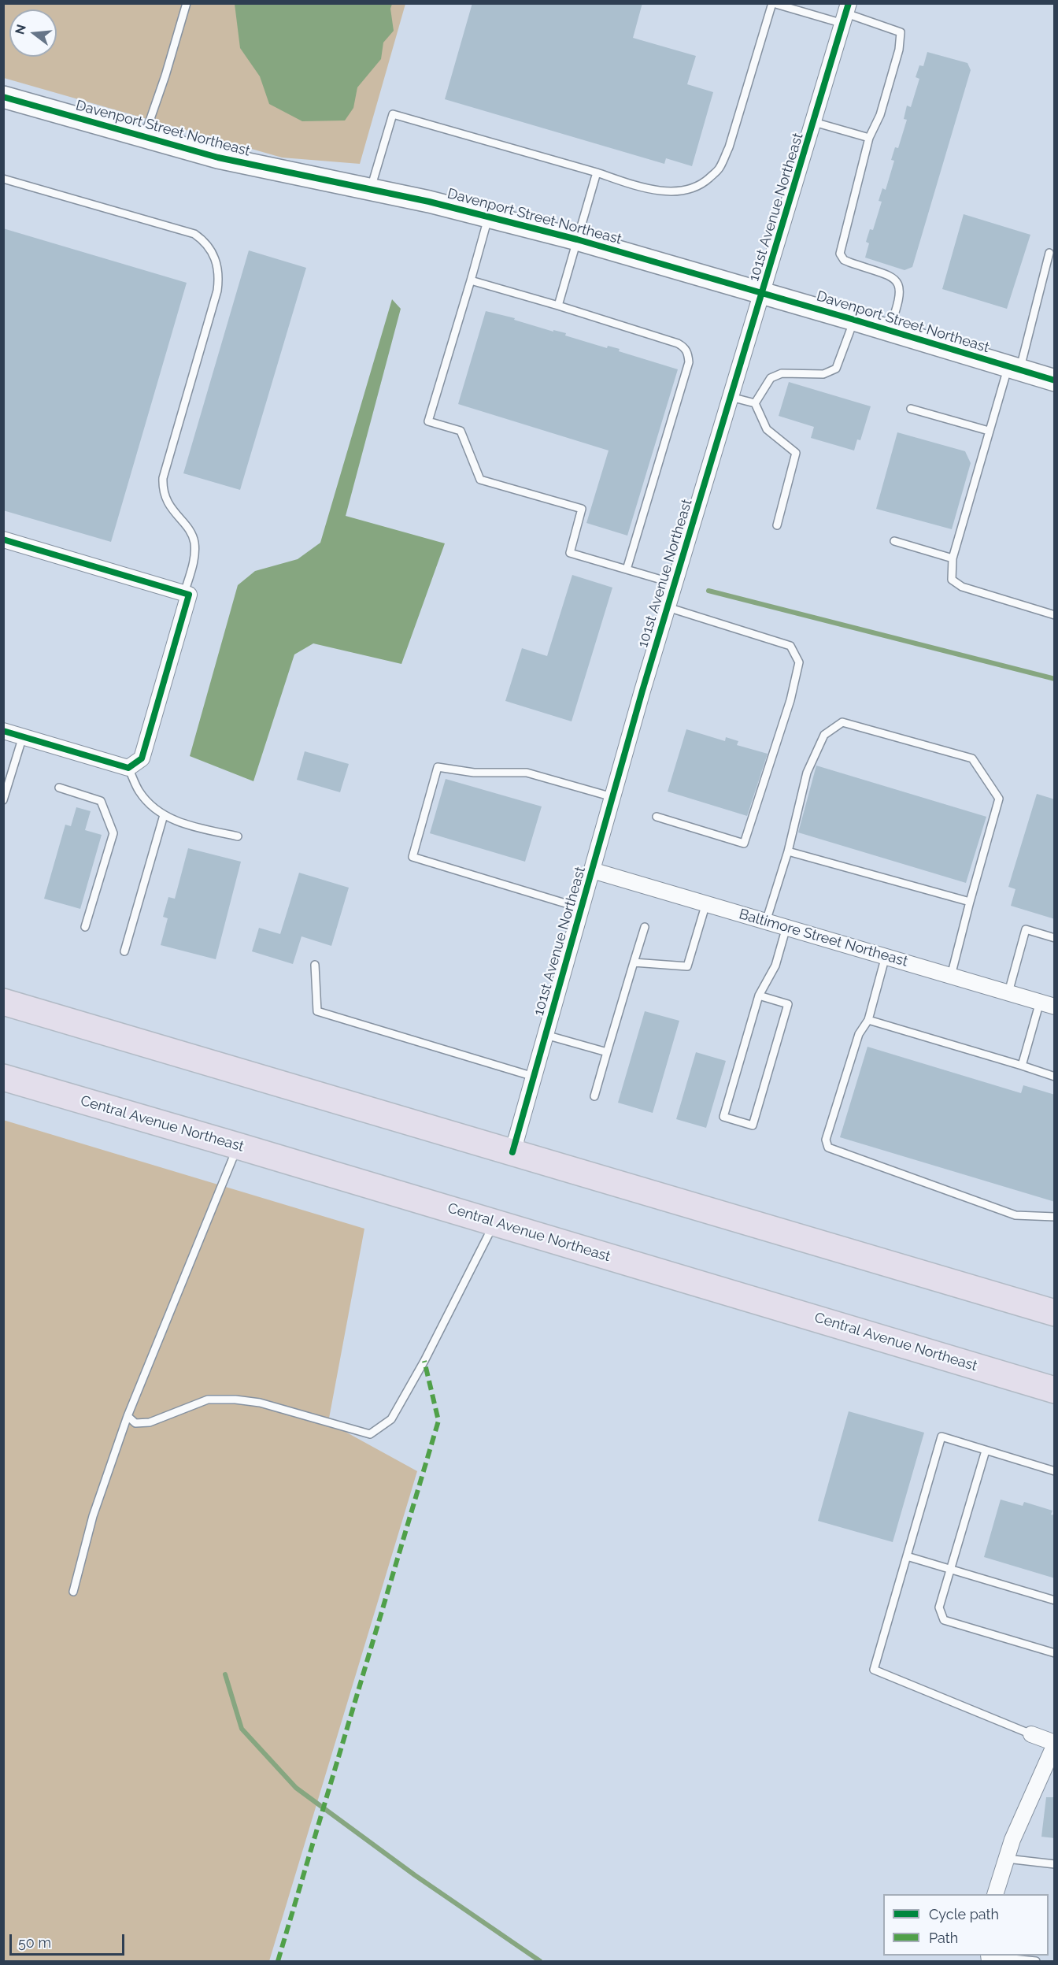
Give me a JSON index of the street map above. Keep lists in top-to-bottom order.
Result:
{
  "streets": {
    "highway": ["Central Avenue Northeast"],
    "street": ["Davenport Street Northeast", "101st Avenue Northeast", "Baltimore Street Northeast"]
  },
  "crossings": [
    ["Davenport Street Northeast", "101st Avenue Northeast"],
    ["101st Avenue Northeast", "Baltimore Street Northeast"]
  ],
  "legend": ["Cycle path", "Path"],
  "scale_bar": "50 m",
  "north": "left"
}
